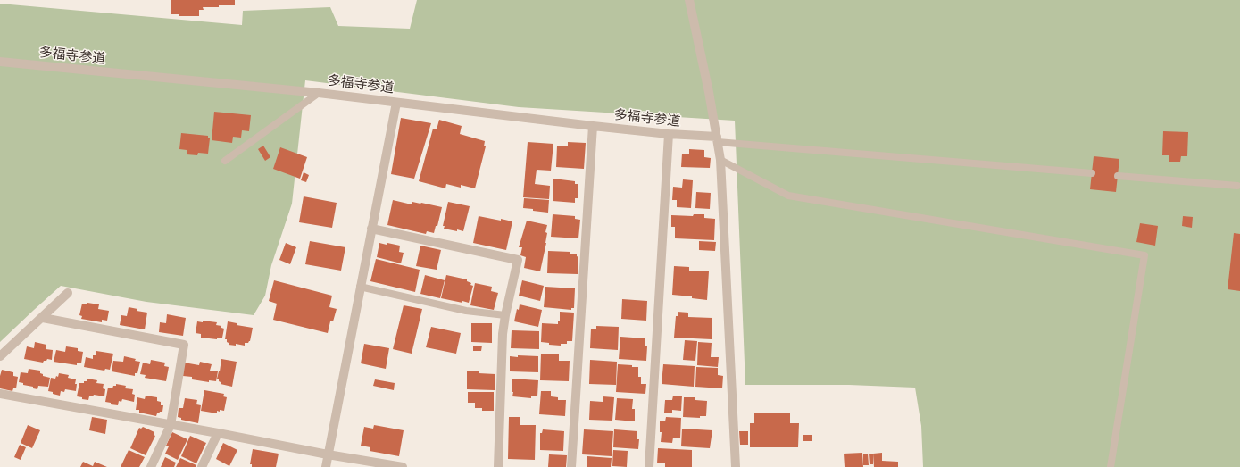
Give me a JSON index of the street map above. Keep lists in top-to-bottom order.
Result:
{
  "streets": {
    "street": ["多福寺参道"]
  }
}
